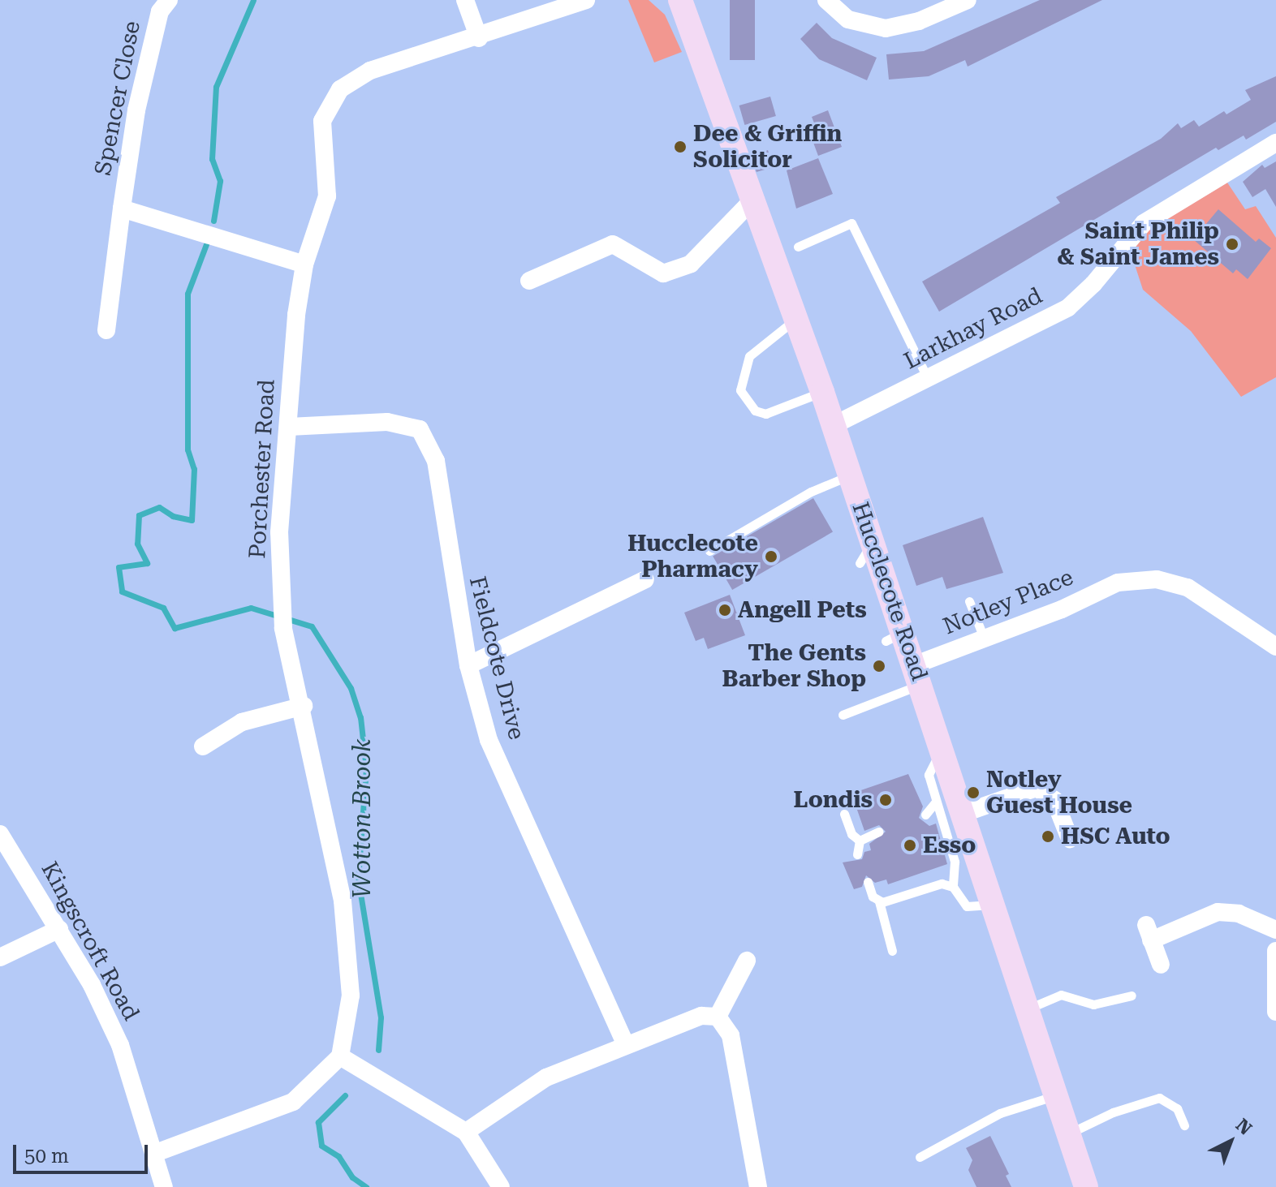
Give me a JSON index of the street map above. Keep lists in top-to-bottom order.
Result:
{
  "streets": {
    "street": [
      "Spencer Close",
      "Larkhay Road",
      "Porchester Road",
      "Hucclecote Road",
      "Notley Place",
      "Fieldcote Drive",
      "Kingscroft Road"
    ]
  },
  "crossings": [
    ["Spencer Close", "Porchester Road"],
    ["Larkhay Road", "Hucclecote Road"],
    ["Porchester Road", "Fieldcote Drive"],
    ["Hucclecote Road", "Notley Place"]
  ],
  "water": ["Wotton Brook"],
  "places": [
    "Dee & Griffin Solicitor",
    "Saint Philip & Saint James",
    "Hucclecote Pharmacy",
    "Angell Pets",
    "The Gents Barber Shop",
    "Notley Guest House",
    "Londis",
    "HSC Auto",
    "Esso"
  ],
  "scale_bar": "50 m",
  "north": "top right"
}
